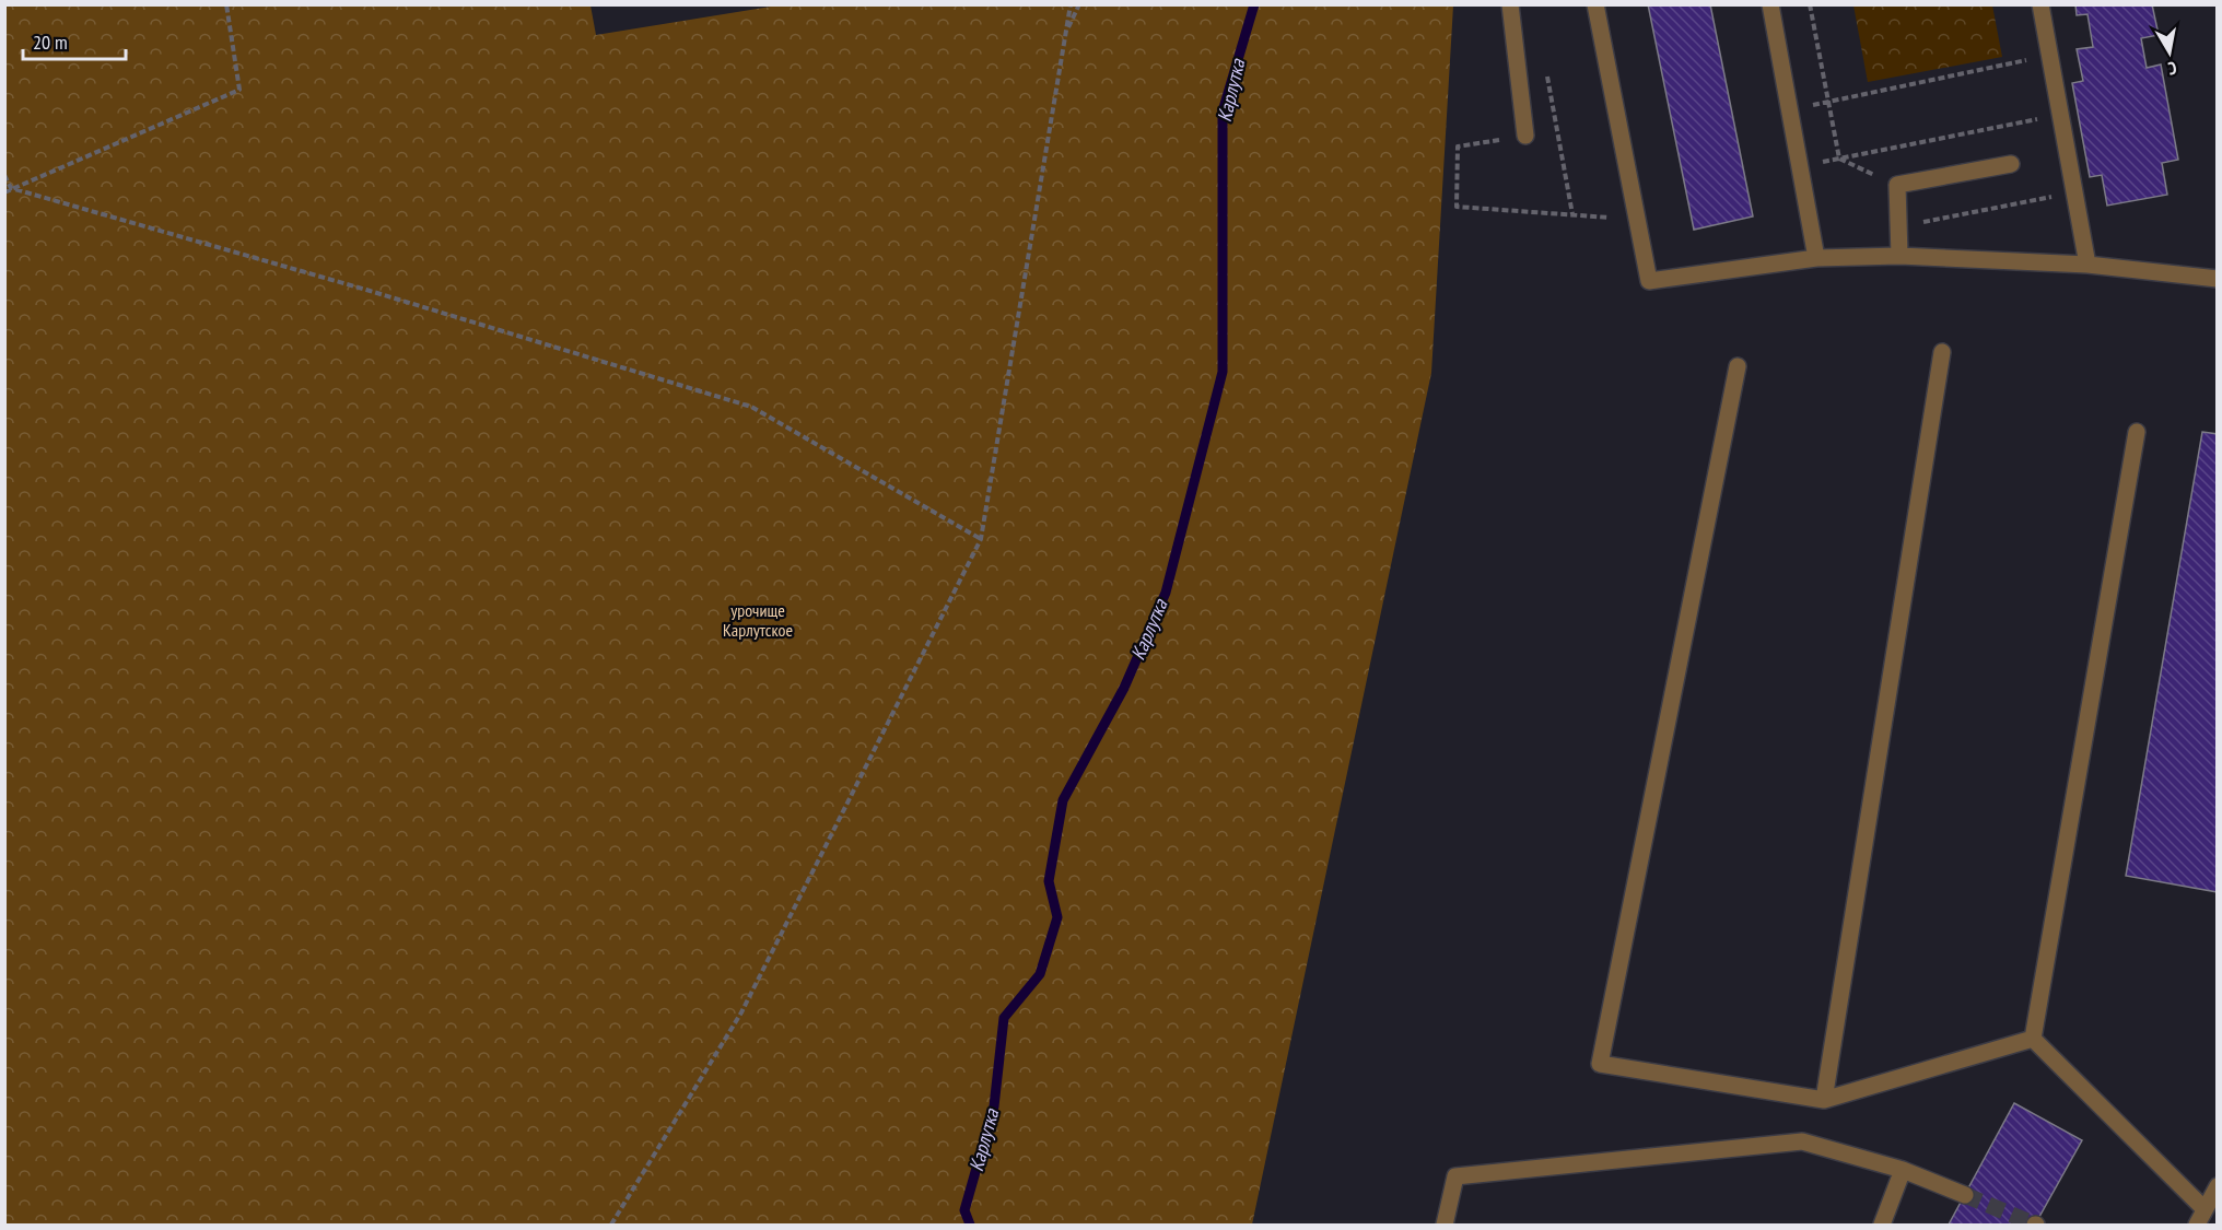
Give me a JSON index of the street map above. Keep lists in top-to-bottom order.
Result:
{
  "water": ["Карлутка"],
  "parks": ["урочище Карлутское"],
  "scale_bar": "20 m",
  "north": "bottom"
}
